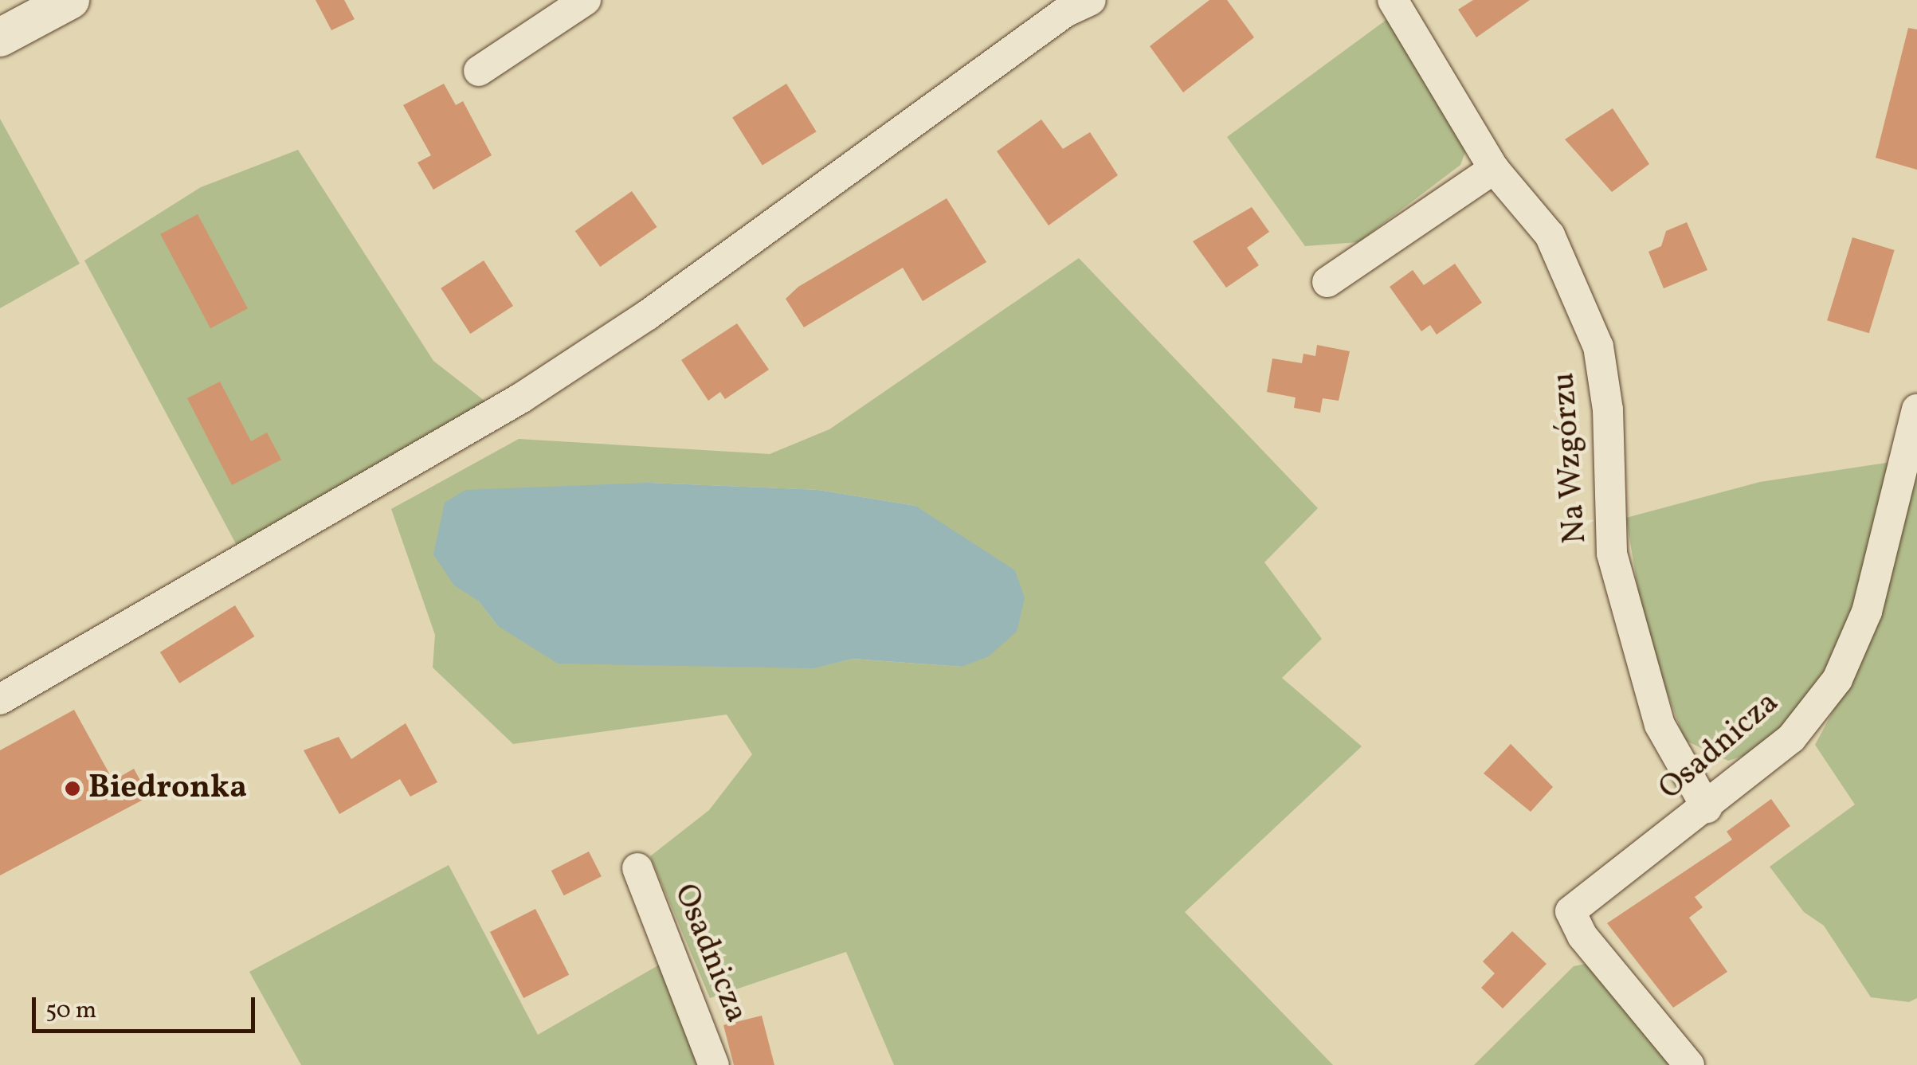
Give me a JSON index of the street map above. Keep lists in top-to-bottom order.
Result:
{
  "streets": {
    "street": ["Na Wzgórzu", "Osadnicza"]
  },
  "crossings": [
    ["Na Wzgórzu", "Osadnicza"]
  ],
  "places": ["Biedronka"],
  "scale_bar": "50 m"
}
